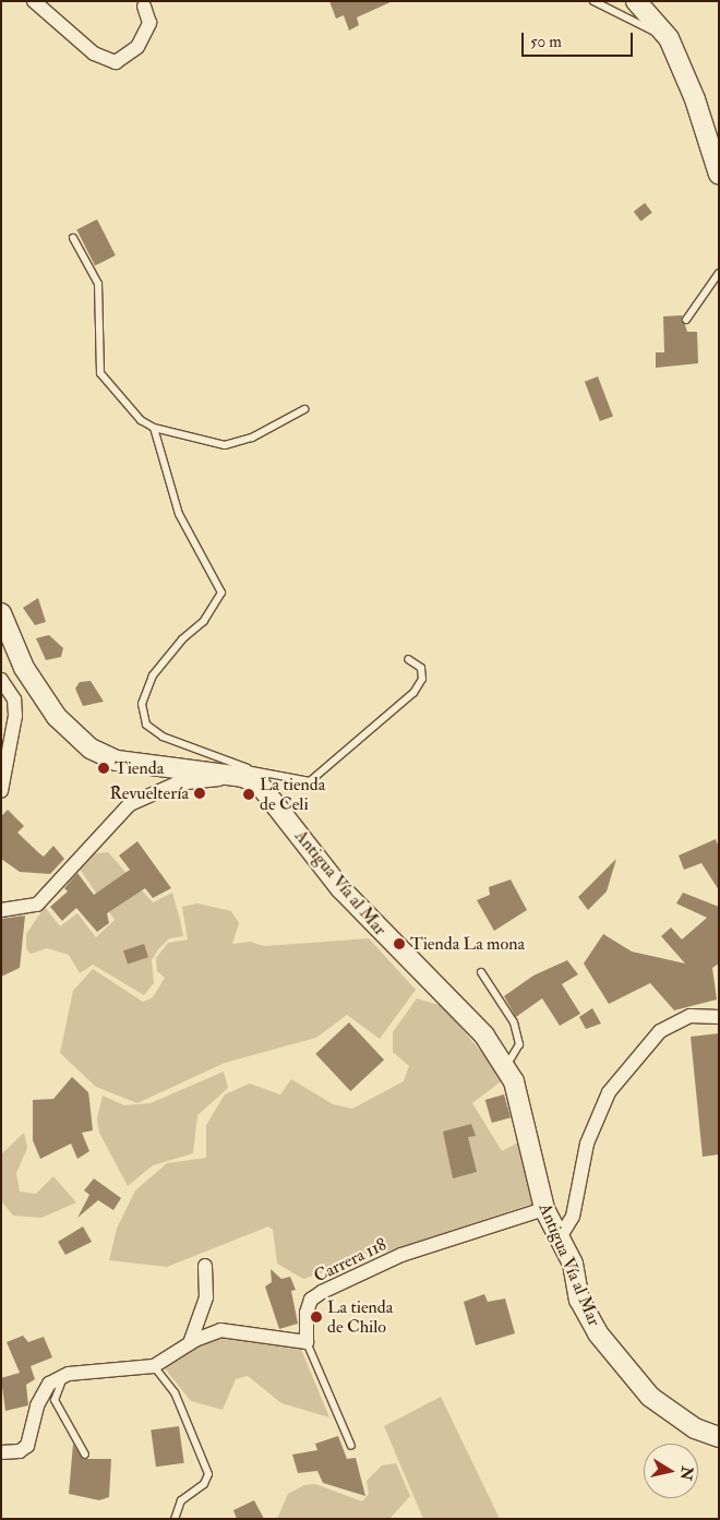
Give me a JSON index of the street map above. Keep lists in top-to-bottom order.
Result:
{
  "streets": {
    "main road": ["Antigua Vía al Mar"],
    "street": ["Carrera 118"]
  },
  "crossings": [
    ["Antigua Vía al Mar", "Carrera 118"]
  ],
  "places": [
    "Tienda",
    "Revueltería",
    "La tienda de Celi",
    "Tienda La mona",
    "La tienda de Chilo"
  ],
  "scale_bar": "50 m",
  "north": "right"
}
